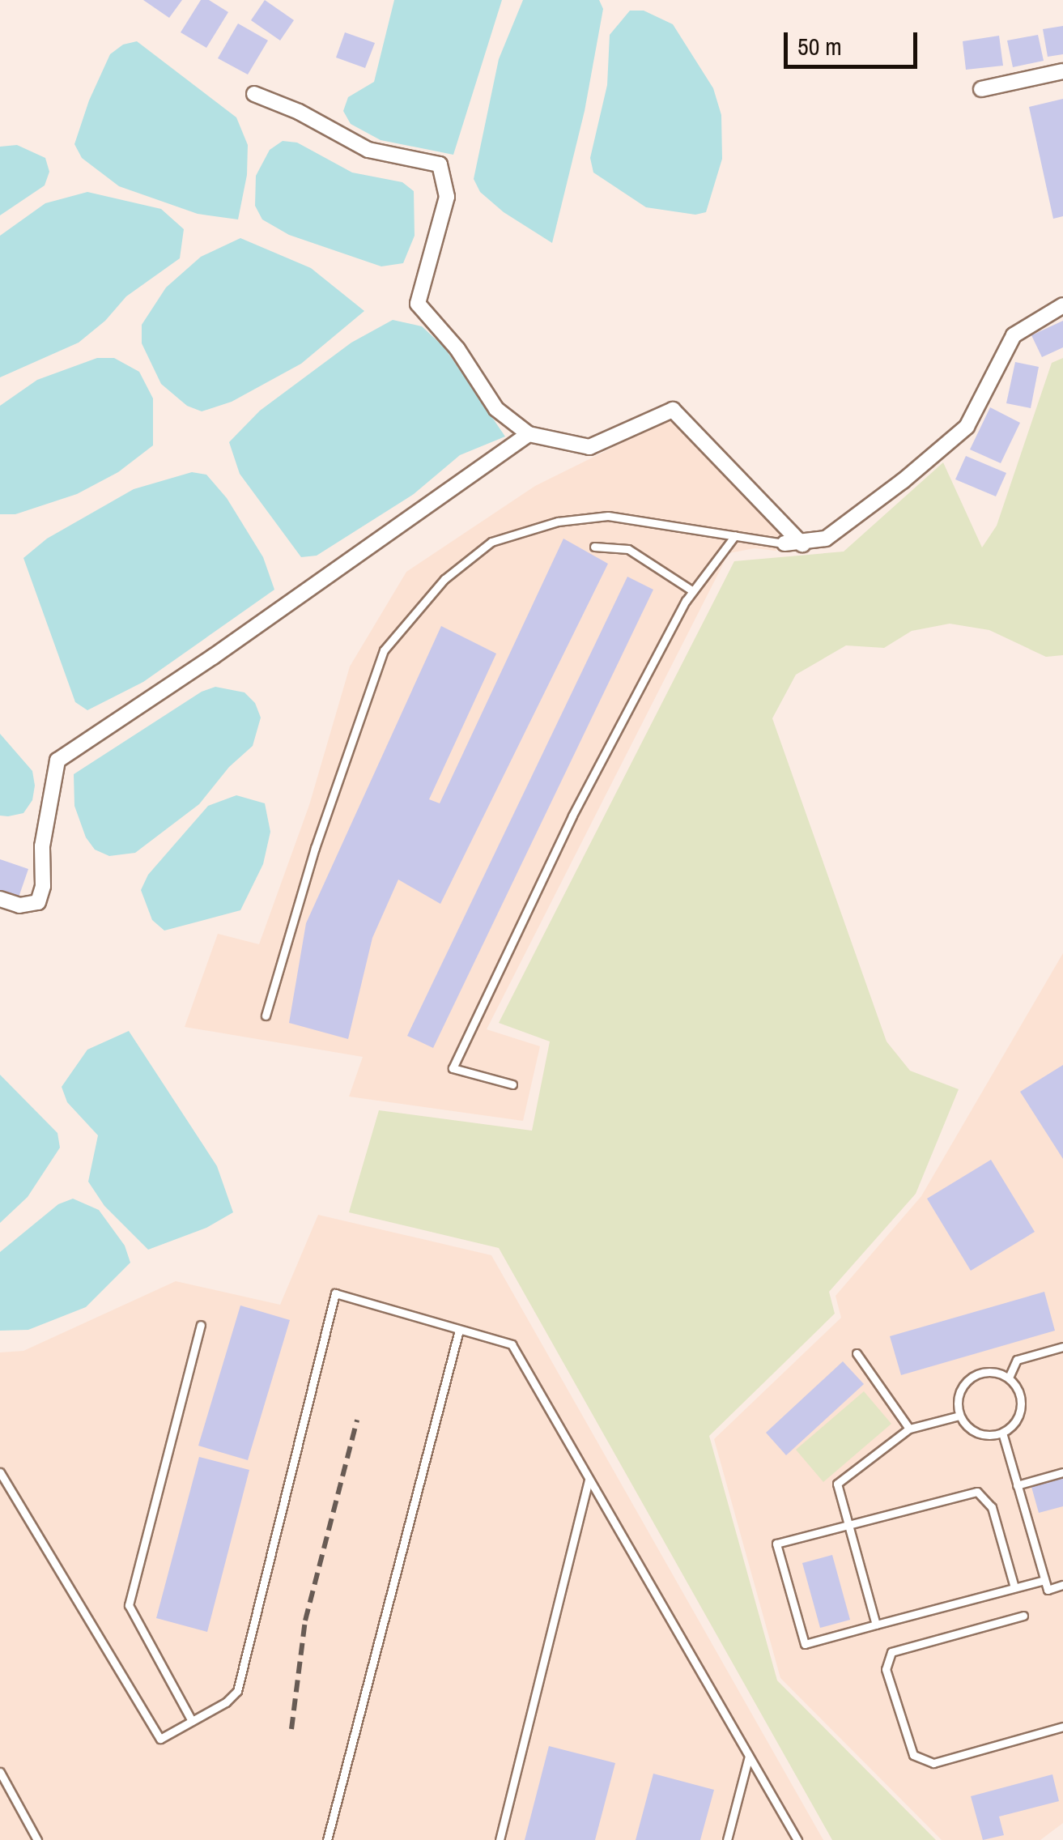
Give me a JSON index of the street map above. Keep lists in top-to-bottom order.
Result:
{
  "scale_bar": "50 m"
}
